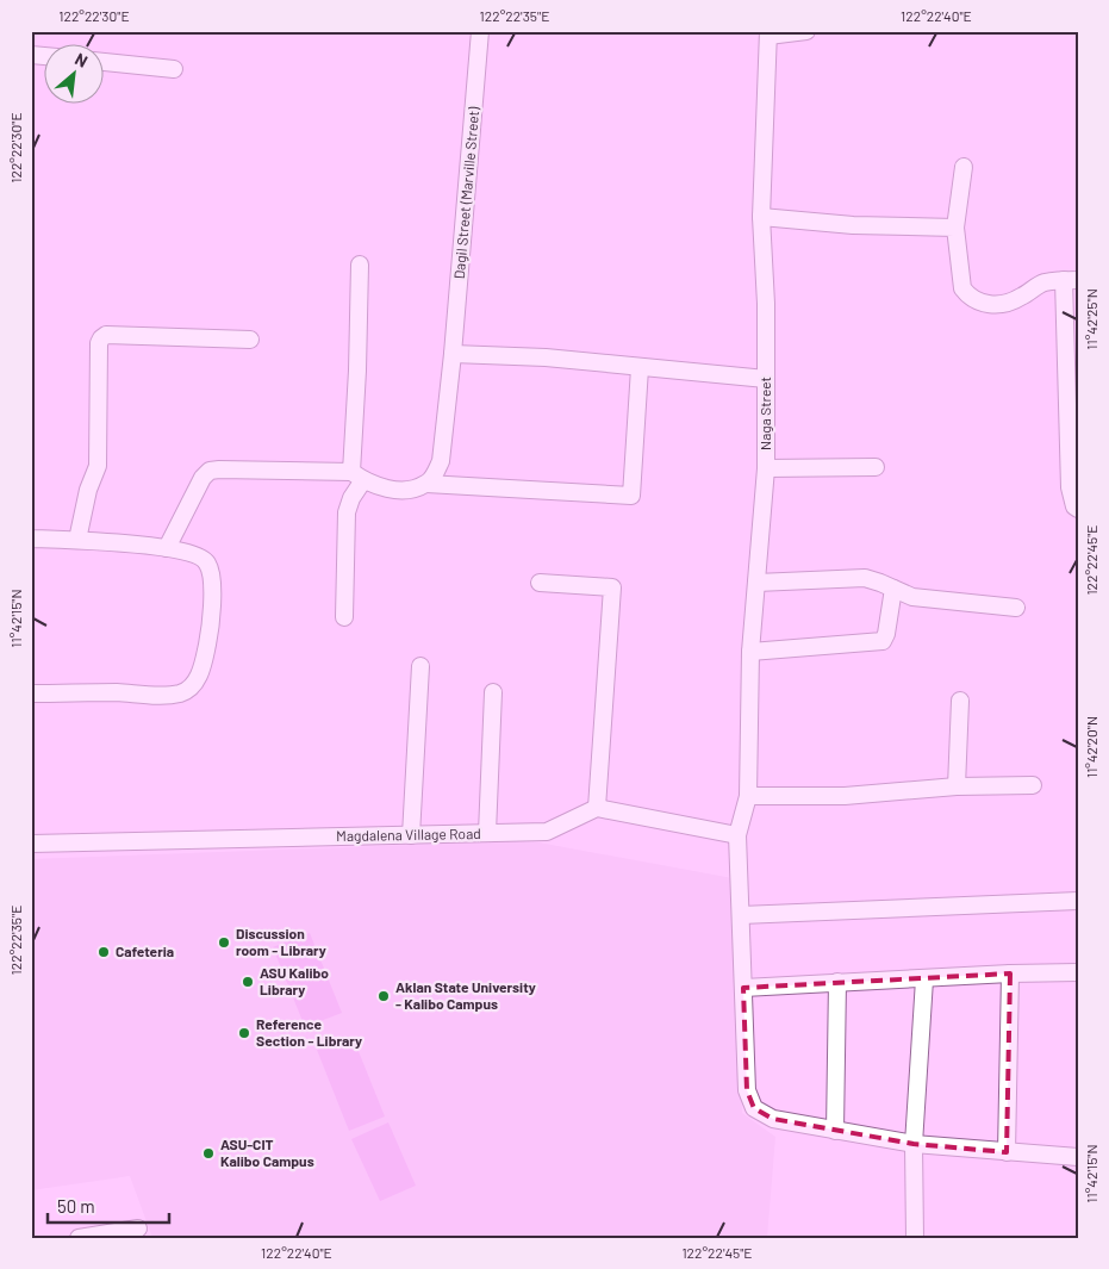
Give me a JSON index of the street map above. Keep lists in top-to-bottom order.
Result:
{
  "streets": {
    "street": ["Dagil Street (Marville Street)", "Naga Street", "Magdalena Village Road"]
  },
  "places": [
    "Discussion room - Library",
    "Cafeteria",
    "ASU Kalibo Library",
    "Aklan State University - Kalibo Campus",
    "Reference Section - Library",
    "ASU-CIT Kalibo Campus"
  ],
  "scale_bar": "50 m",
  "north": "top right",
  "coordinates": [
    "122°22'30\"E",
    "122°22'35\"E",
    "122°22'40\"E",
    "11°42'25\"N",
    "122°22'45\"E",
    "11°42'15\"N",
    "11°42'20\"N"
  ]
}
